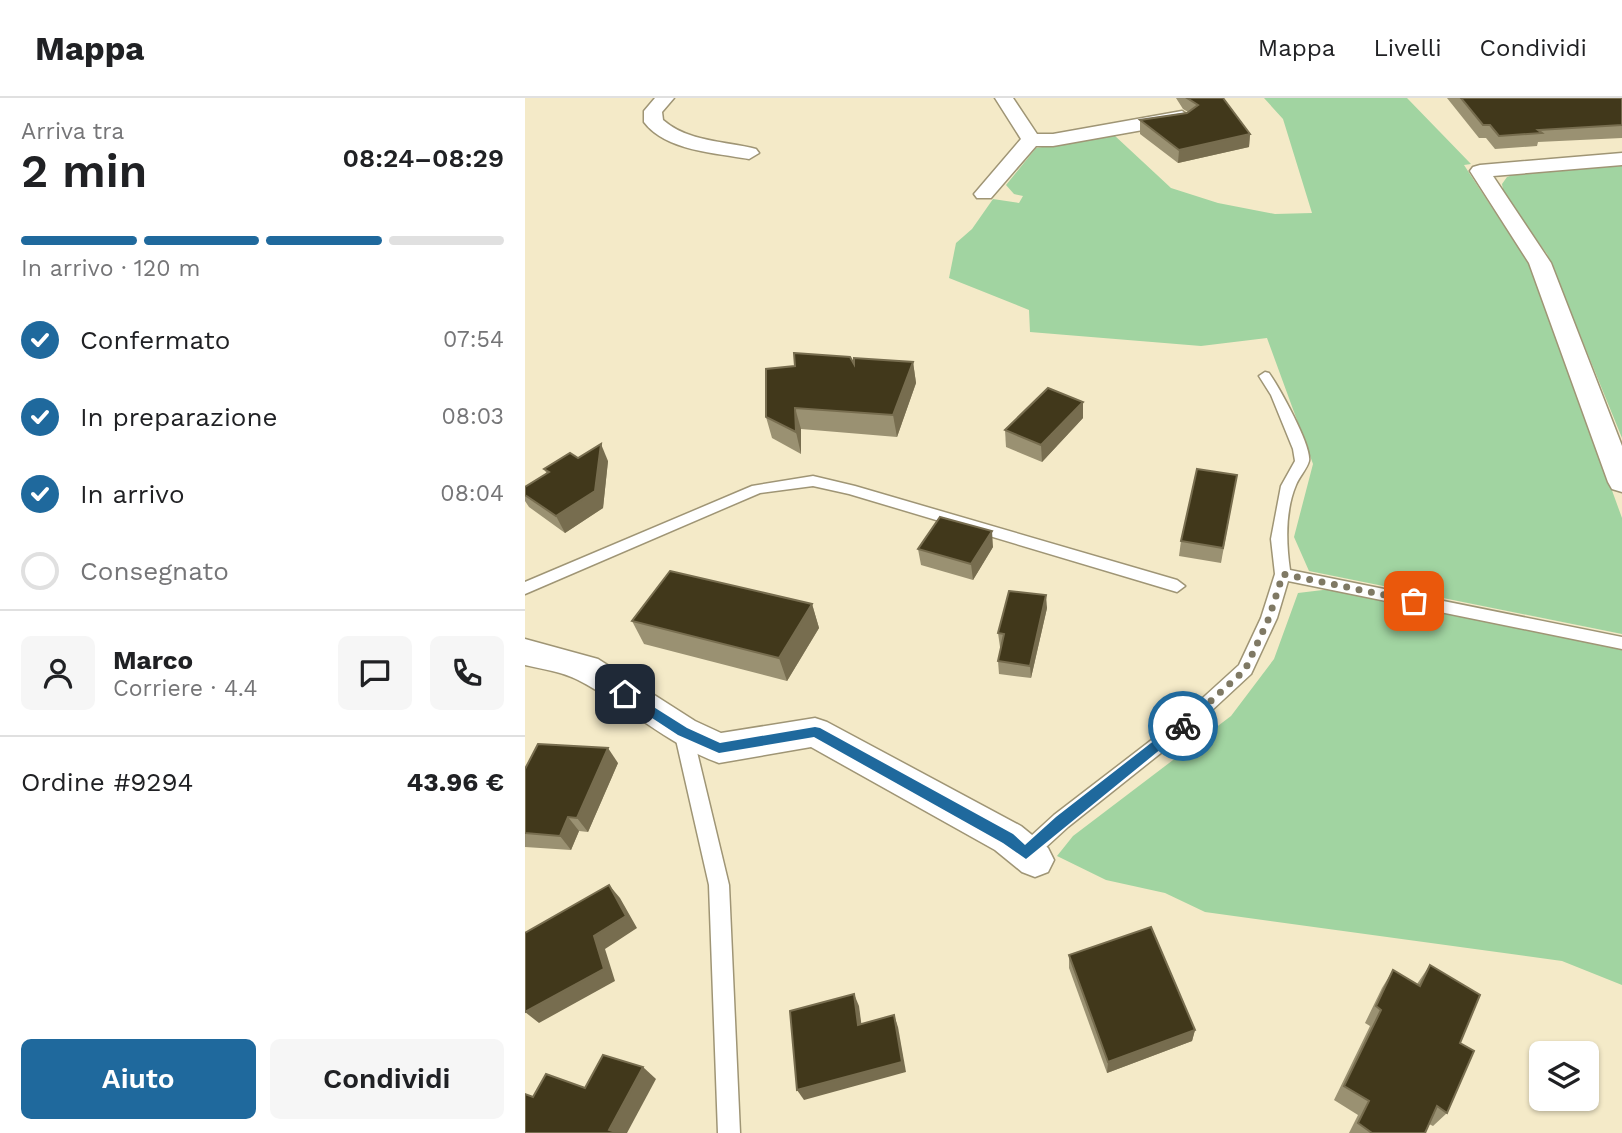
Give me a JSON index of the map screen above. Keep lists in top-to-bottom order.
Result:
{
  "page": {
    "header": "Mappa",
    "nav": ["Mappa", "Livelli", "Condividi"],
    "heading": ["2 min", "Arriva tra", "08:24–08:29"],
    "panel": [
      "Marco",
      "Corriere · 4.4",
      "Ordine #9294",
      "43.96 €"
    ],
    "bar": "In arrivo · 120 m",
    "list": [
      ["Confermato", "07:54"],
      ["In preparazione", "08:03"],
      ["In arrivo", "08:04"],
      "Consegnato"
    ],
    "buttons": ["Aiuto", "Condividi"]
  }
}
